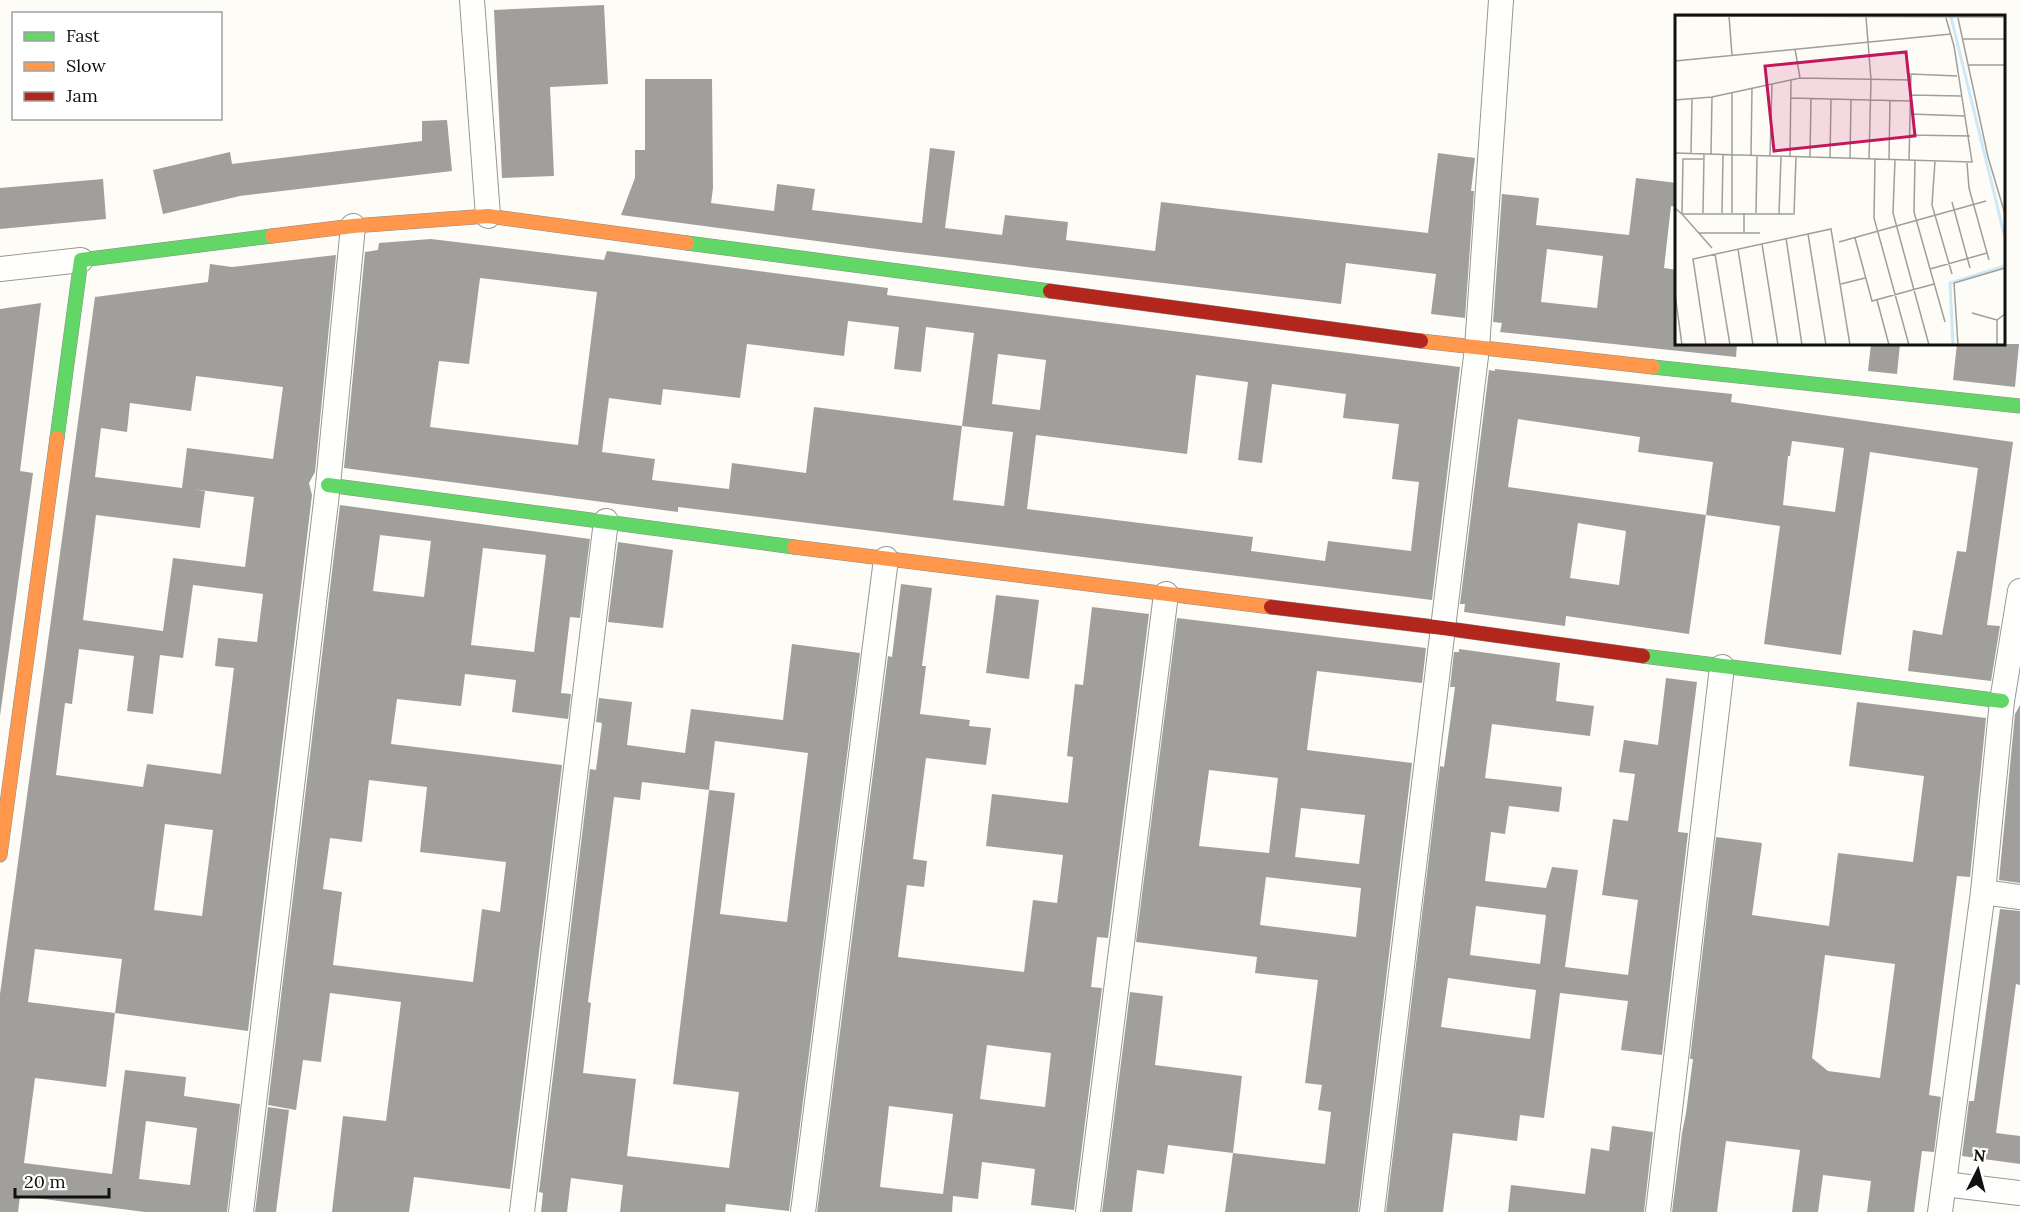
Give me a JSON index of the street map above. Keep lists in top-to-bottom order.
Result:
{
  "legend": ["Fast", "Slow", "Jam"],
  "scale_bar": "20 m",
  "north": "top"
}
